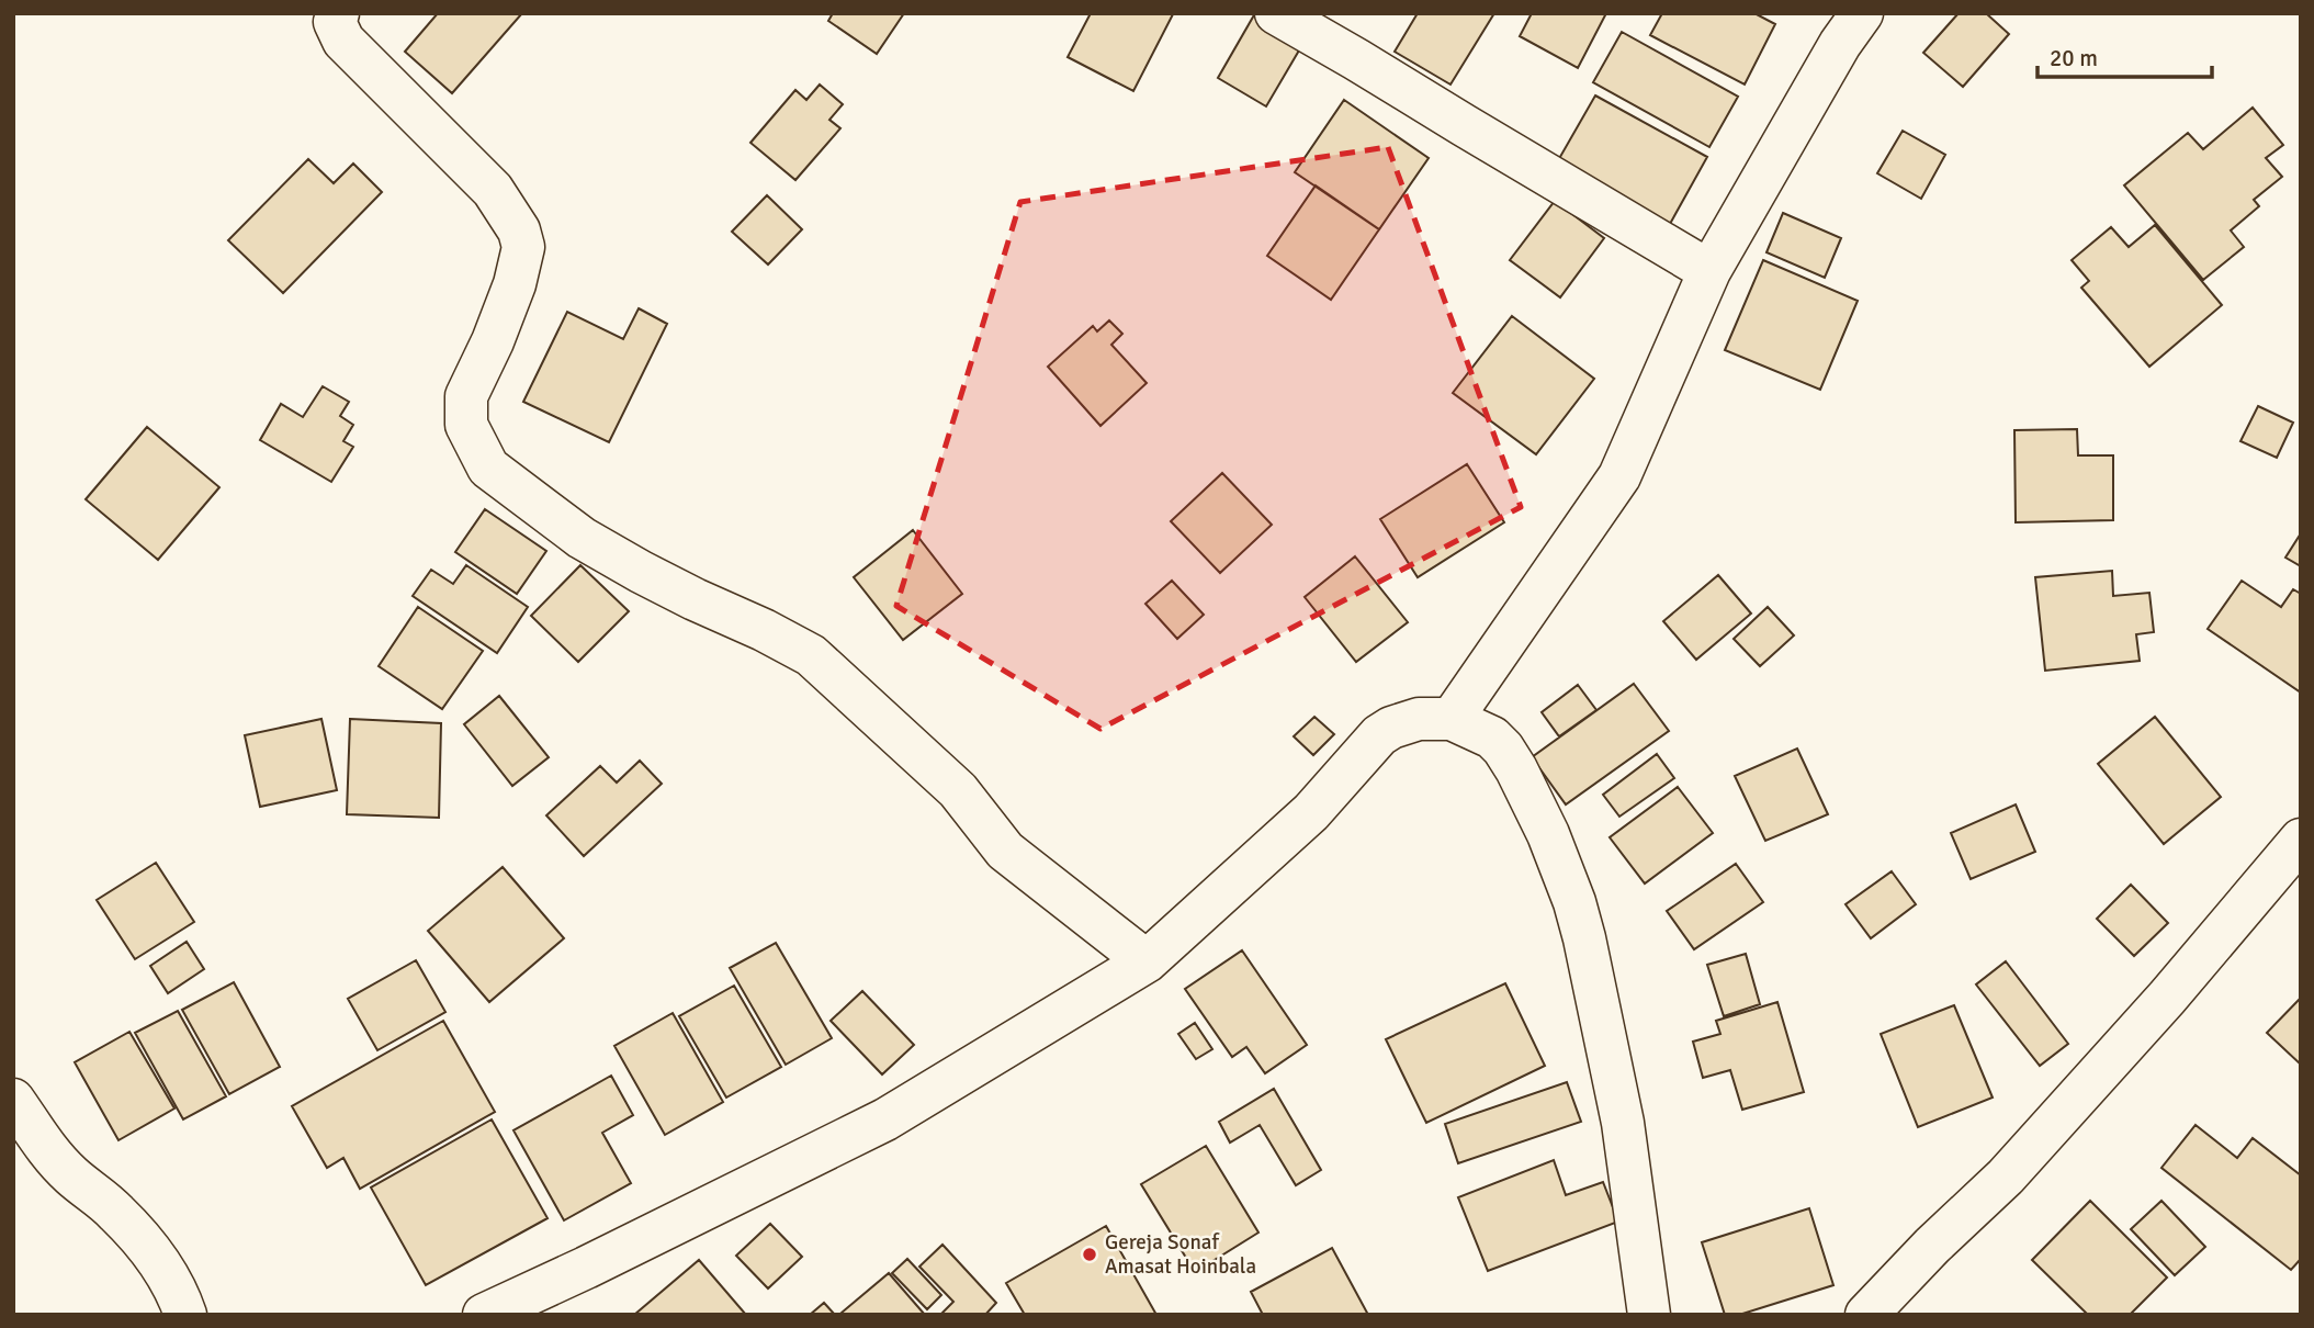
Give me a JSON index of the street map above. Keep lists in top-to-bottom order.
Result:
{
  "places": ["Gereja Sonaf Amasat Hoinbala"],
  "scale_bar": "20 m"
}
